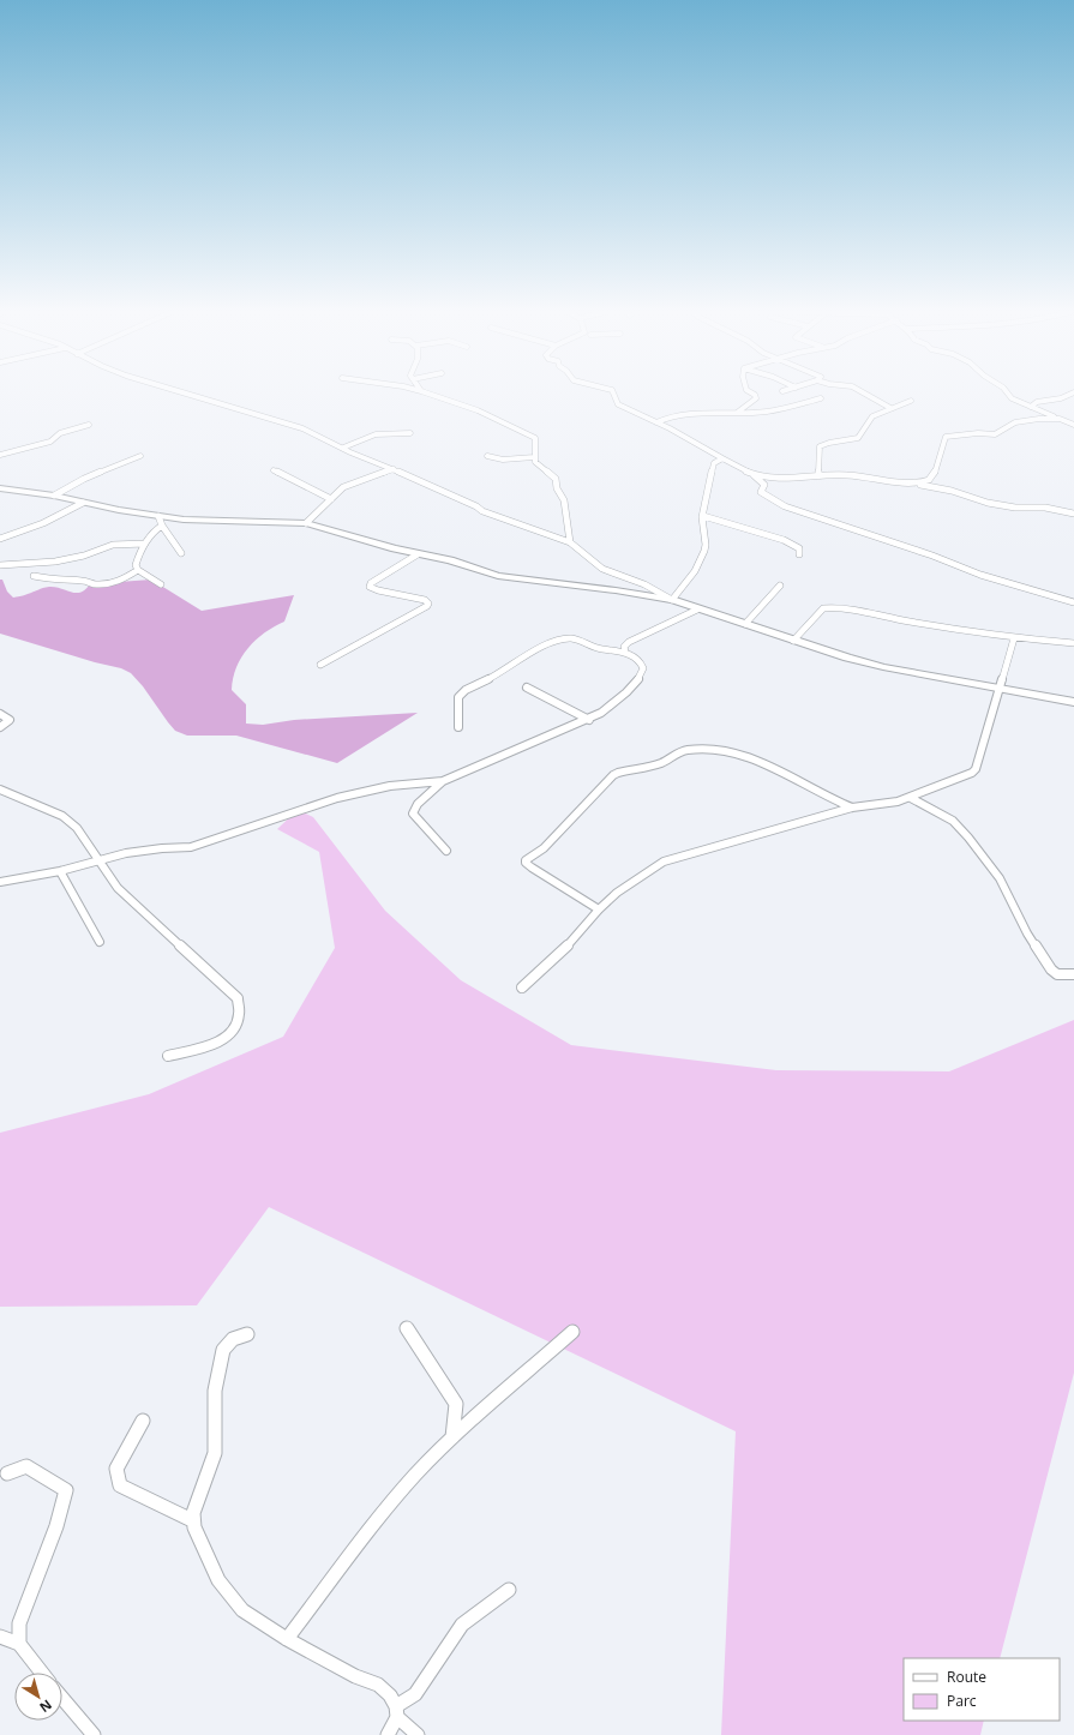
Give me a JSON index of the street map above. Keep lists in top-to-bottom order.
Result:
{
  "legend": ["Route", "Parc"],
  "north": "bottom right"
}
